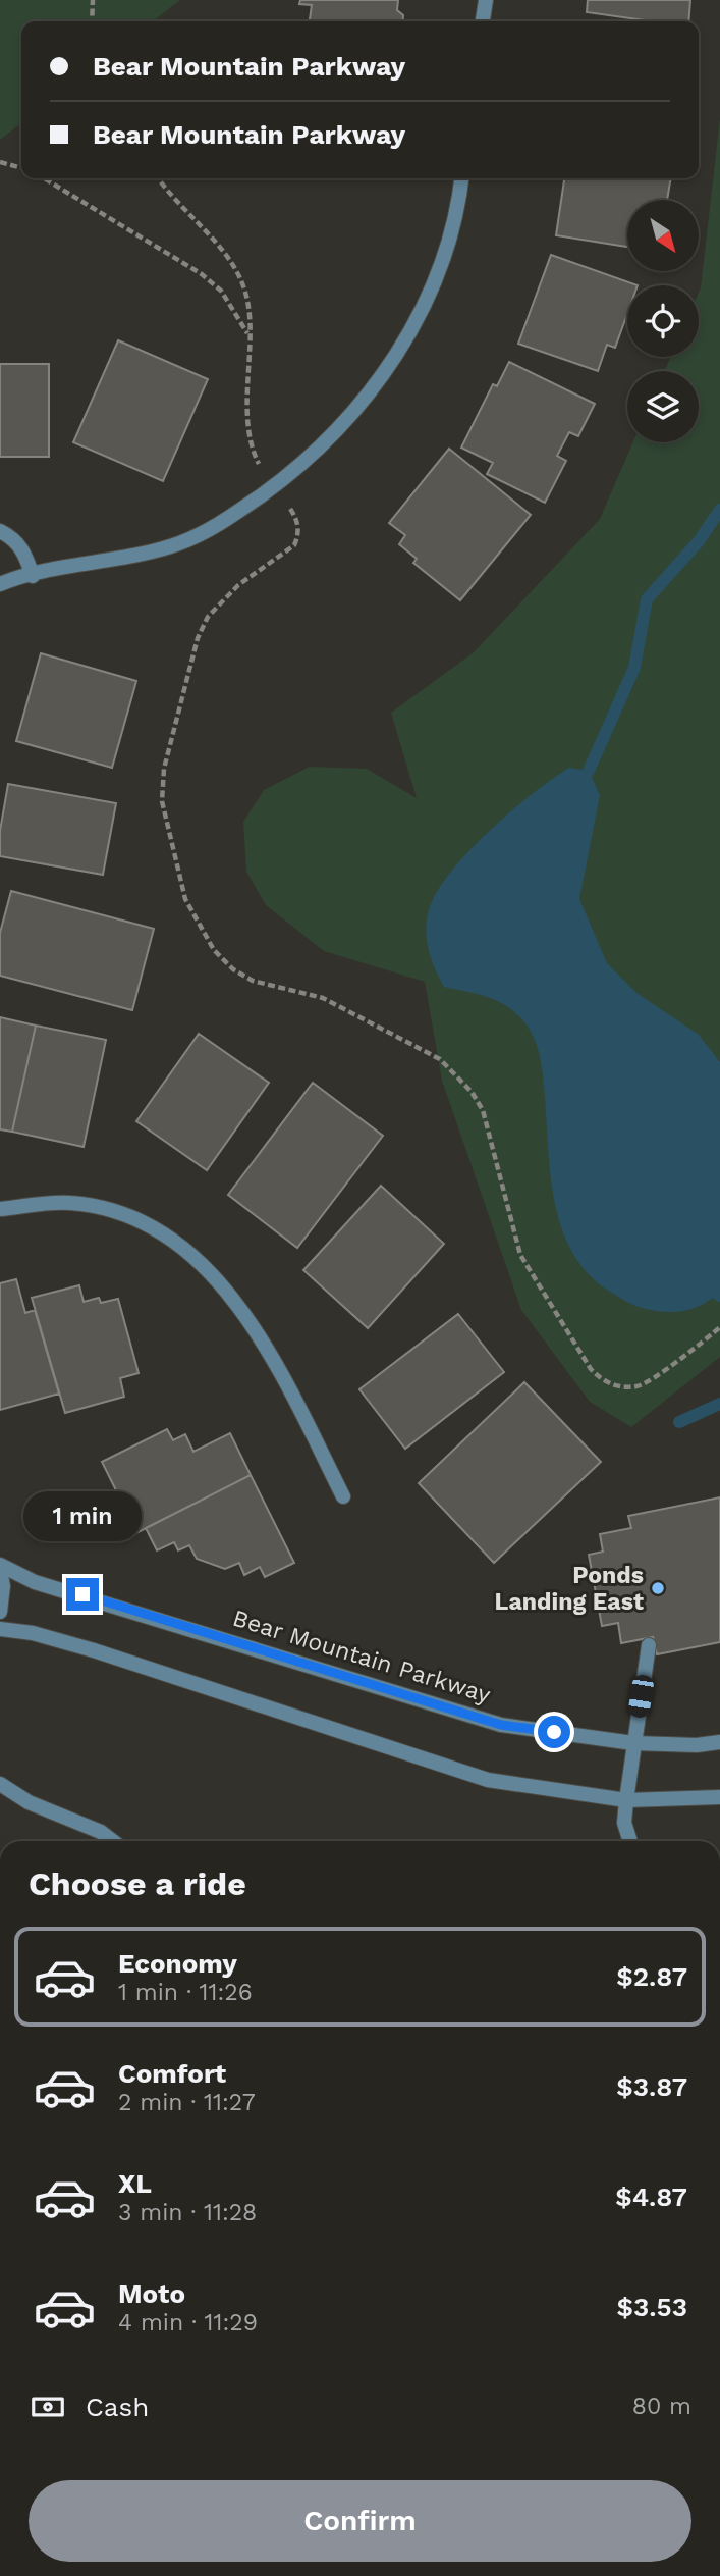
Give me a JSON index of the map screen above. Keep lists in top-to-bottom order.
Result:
{
  "streets": {
    "street": ["Bear Mountain Parkway"]
  },
  "places": ["Ponds Landing East"],
  "north": "bottom right",
  "page": {
    "banner": ["Bear Mountain Parkway", "Bear Mountain Parkway"],
    "bubble": "1 min",
    "heading": "Choose a ride",
    "list": [
      {
        "name": "Economy",
        "note": "1 min · 11:26",
        "value": "$2.87"
      },
      {
        "name": "Comfort",
        "note": "2 min · 11:27",
        "value": "$3.87"
      },
      {
        "name": "XL",
        "note": "3 min · 11:28",
        "value": "$4.87"
      },
      {
        "name": "Moto",
        "note": "4 min · 11:29",
        "value": "$3.53"
      }
    ],
    "pay": ["Cash", "80 m"],
    "buttons": "Confirm"
  }
}
